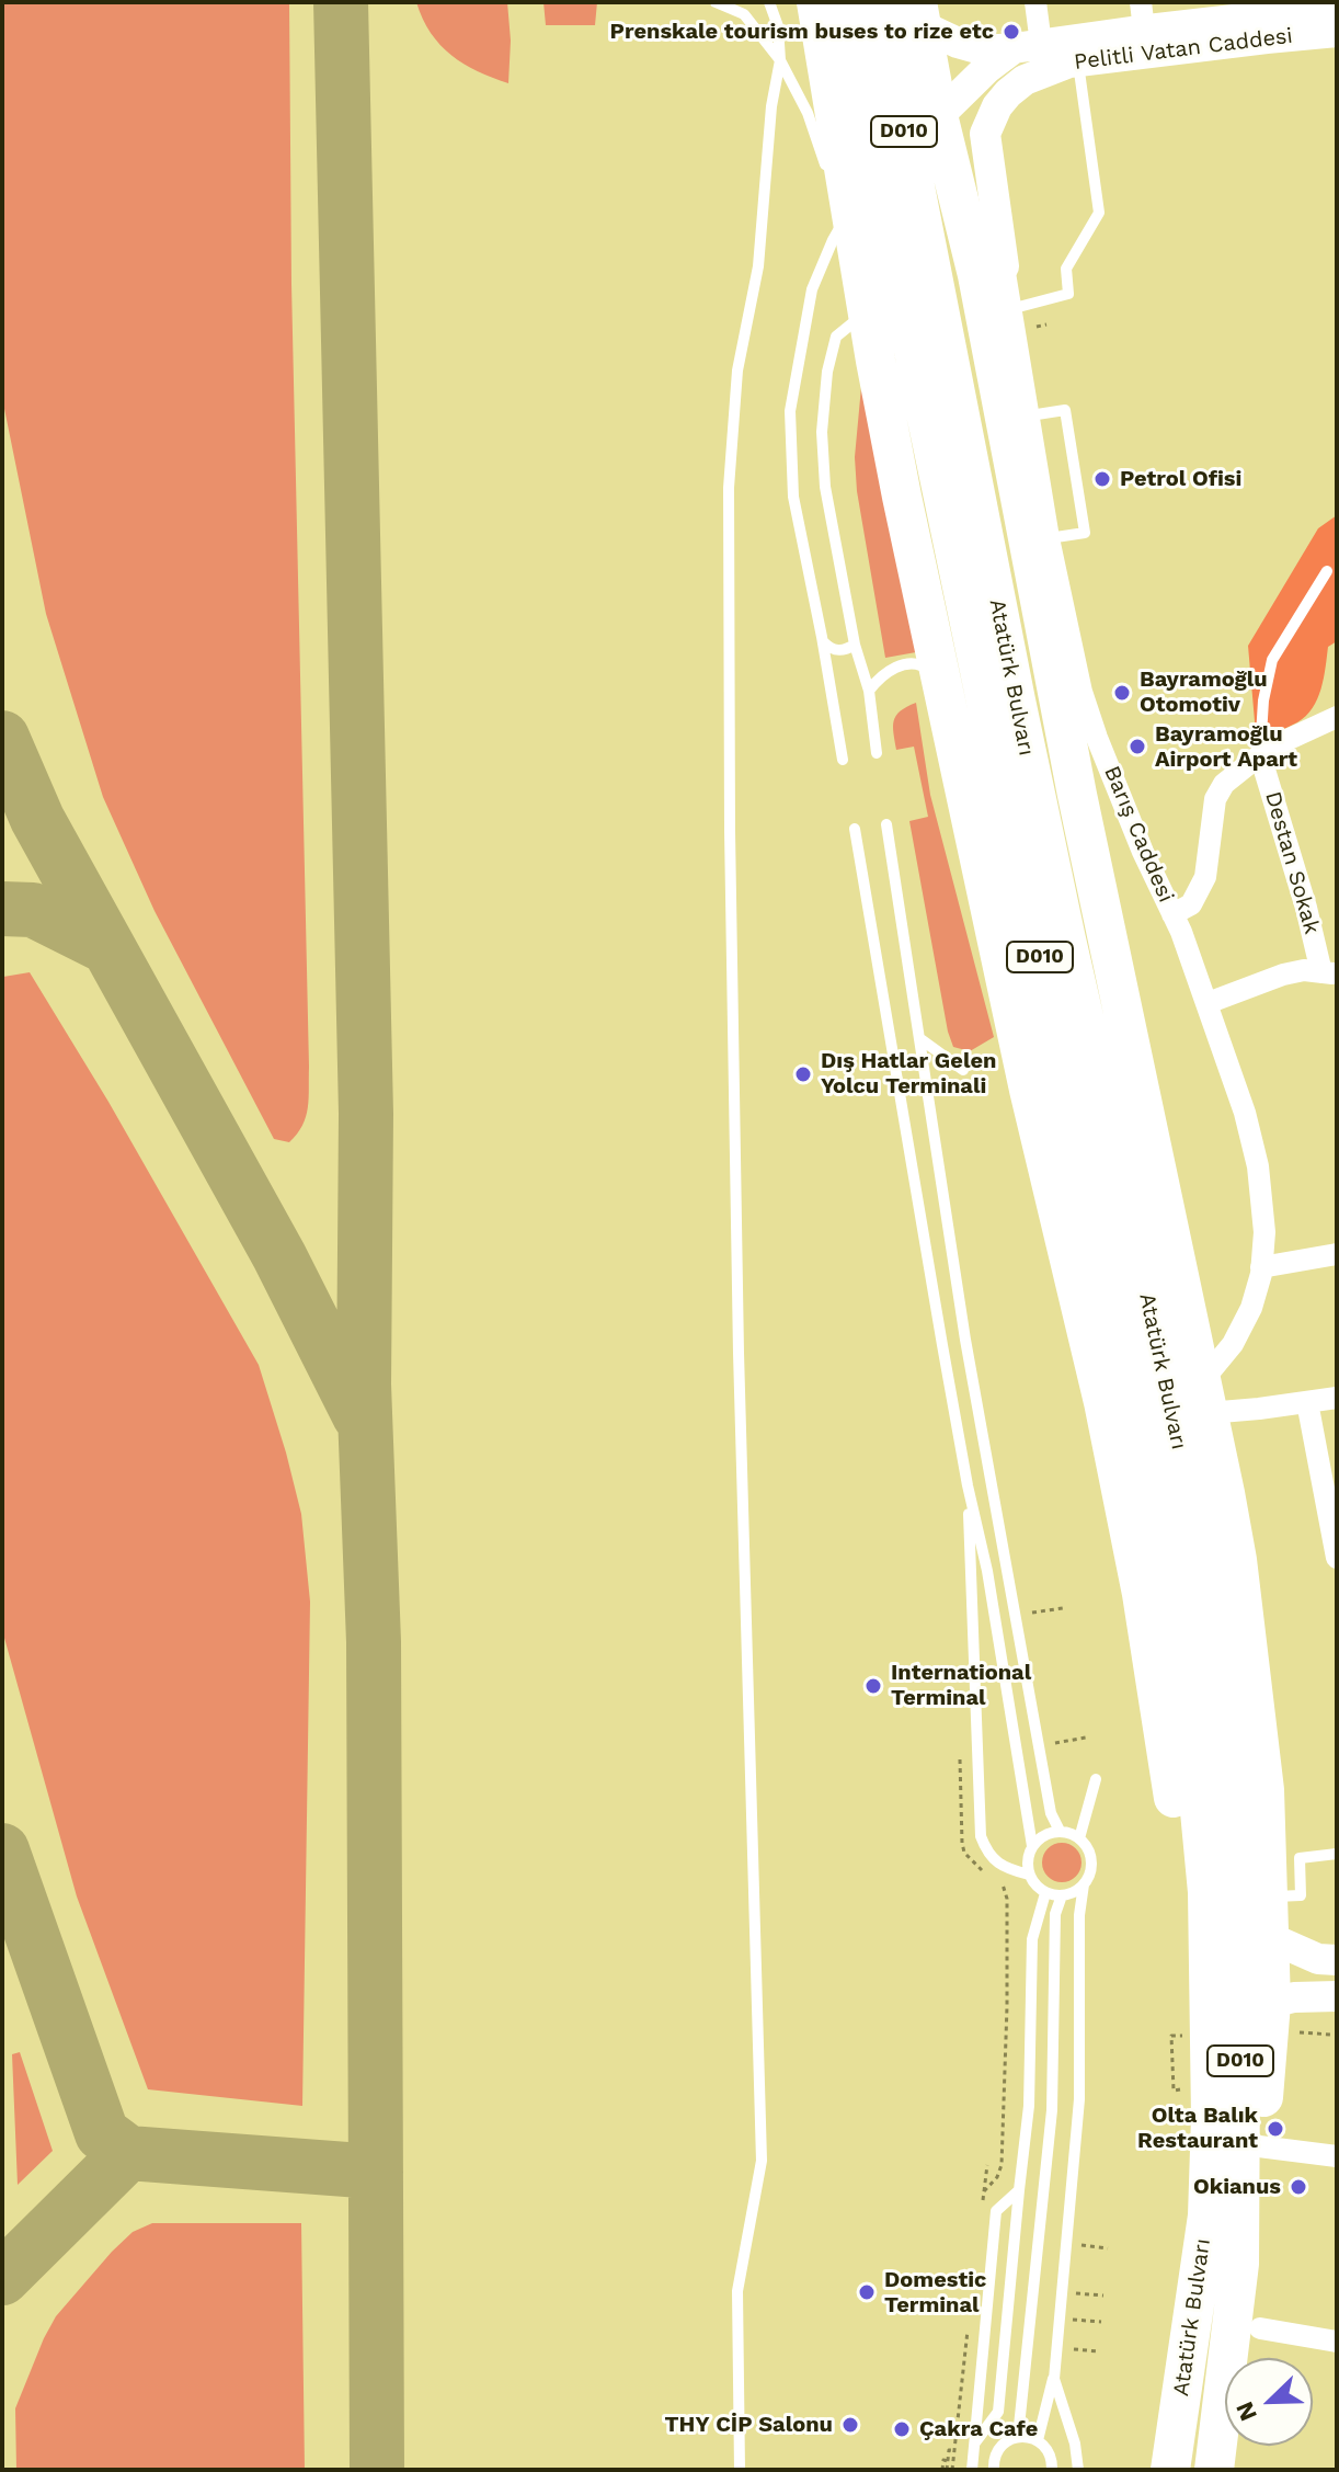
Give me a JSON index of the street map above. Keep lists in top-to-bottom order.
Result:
{
  "streets": {
    "highway": ["D010", "Atatürk Bulvarı"],
    "street": ["Pelitli Vatan Caddesi", "Barış Caddesi", "Destan Sokak"]
  },
  "crossings": [
    ["Pelitli Vatan Caddesi", "D010"],
    ["Pelitli Vatan Caddesi", "Atatürk Bulvarı"],
    ["Pelitli Vatan Caddesi", "Barış Caddesi"],
    ["D010", "Atatürk Bulvarı"],
    ["D010", "Barış Caddesi"],
    ["Atatürk Bulvarı", "Barış Caddesi"]
  ],
  "places": [
    "Prenskale tourism buses to rize etc",
    "Petrol Ofisi",
    "Bayramoğlu Otomotiv",
    "Bayramoğlu Airport Apart",
    "Dış Hatlar Gelen Yolcu Terminali",
    "International Terminal",
    "Olta Balık Restaurant",
    "Okianus",
    "Domestic Terminal",
    "THY CİP Salonu",
    "Çakra Cafe"
  ],
  "north": "bottom left"
}
